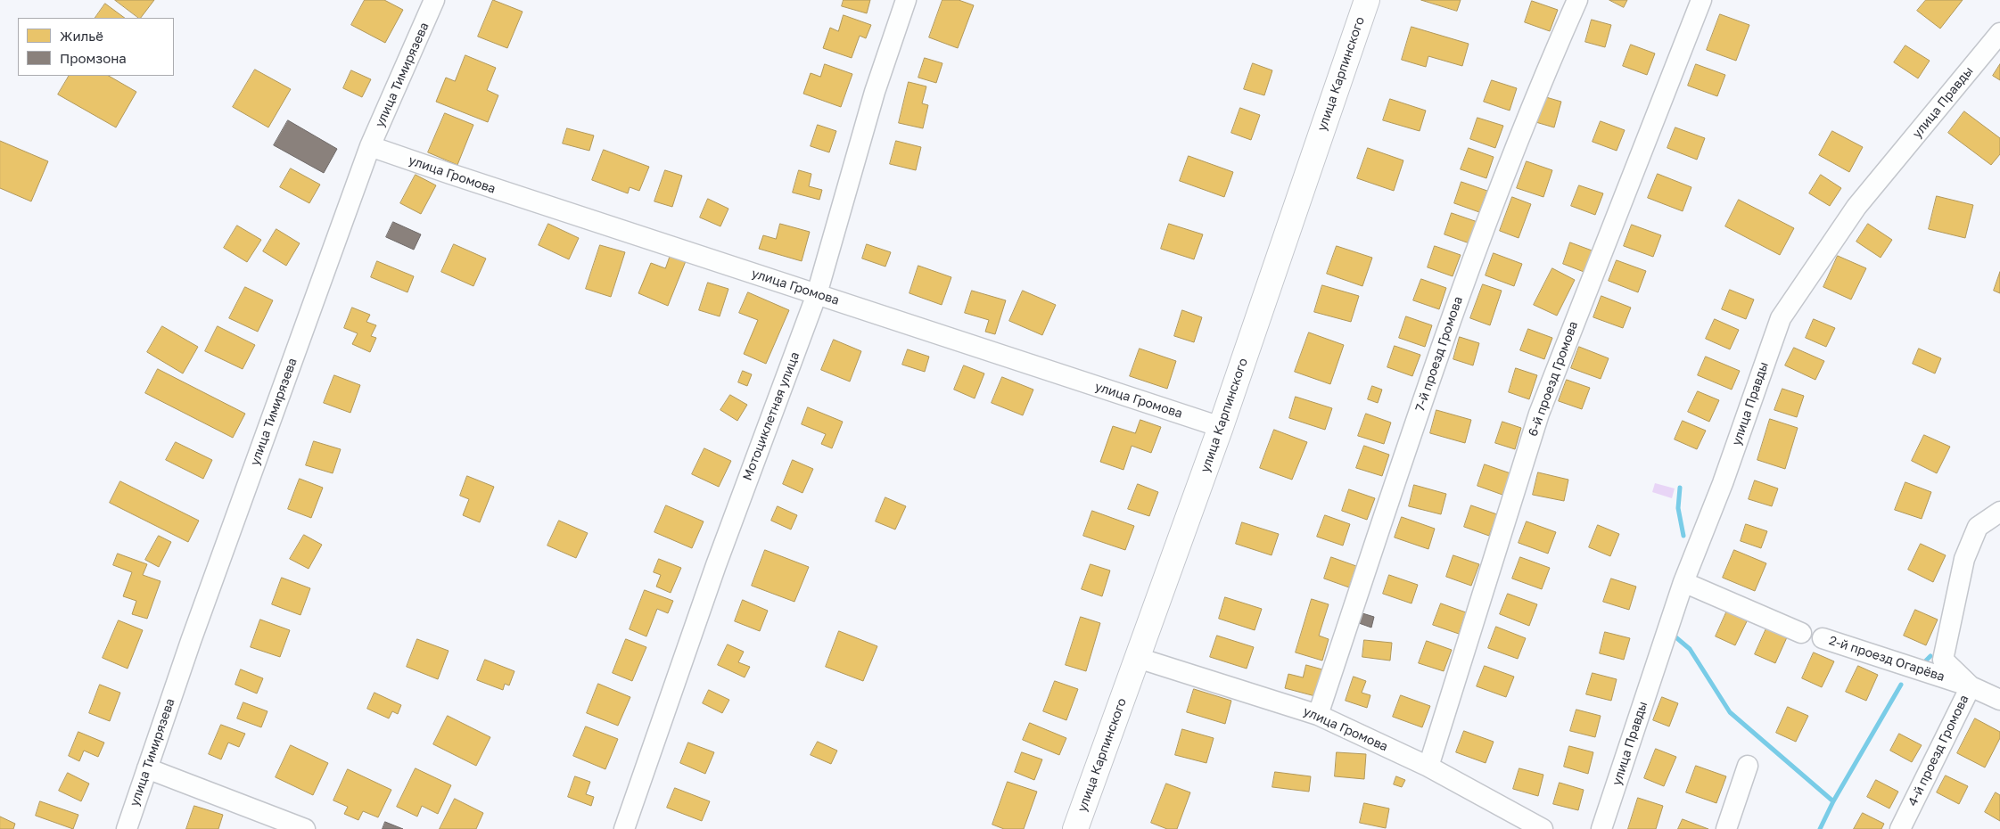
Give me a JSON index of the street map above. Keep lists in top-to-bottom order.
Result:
{
  "streets": {
    "main road": ["улица Карпинского"],
    "street": [
      "улица Тимирязева",
      "улица Правды",
      "улица Громова",
      "7-й проезд Громова",
      "6-й проезд Громова",
      "Мотоциклетная улица",
      "2-й проезд Огарёва",
      "4-й проезд Громова"
    ]
  },
  "crossings": [
    ["улица Карпинского", "улица Громова"],
    ["улица Тимирязева", "улица Громова"],
    ["улица Громова", "7-й проезд Громова"],
    ["улица Громова", "6-й проезд Громова"],
    ["улица Громова", "Мотоциклетная улица"],
    ["2-й проезд Огарёва", "4-й проезд Громова"]
  ],
  "legend": ["Жильё", "Промзона"]
}
